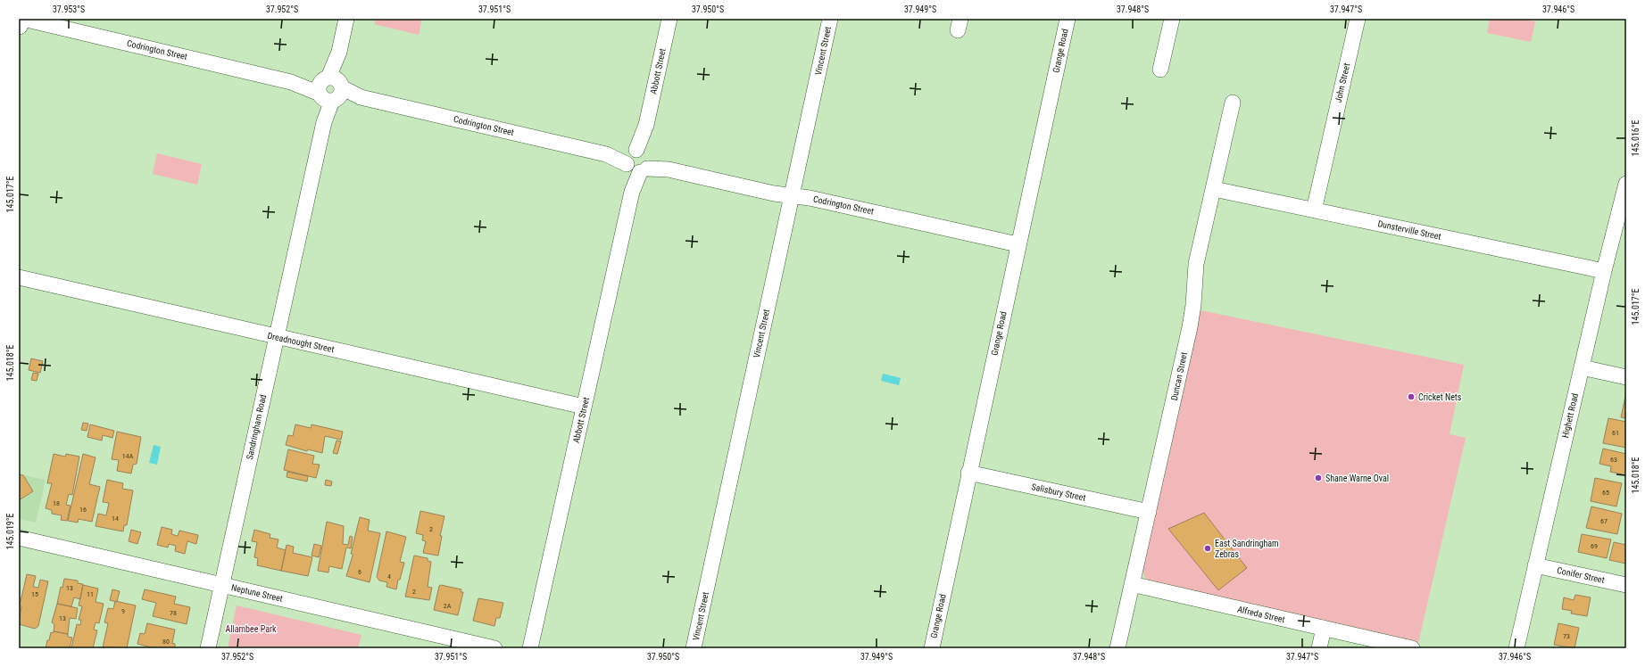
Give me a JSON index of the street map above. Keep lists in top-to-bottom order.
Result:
{
  "streets": {
    "street": [
      "Codrington Street",
      "Vincent Street",
      "Grange Road",
      "Abbott Street",
      "John Street",
      "Dunsterville Street",
      "Dreadnought Street",
      "Duncan Street",
      "Highett Road",
      "Sandringham Road",
      "Salisbury Street",
      "Conifer Street",
      "Neptune Street",
      "Alfreda Street"
    ]
  },
  "crossings": [
    ["Codrington Street", "Vincent Street"],
    ["Codrington Street", "Grange Road"],
    ["Codrington Street", "Abbott Street"],
    ["Codrington Street", "Sandringham Road"],
    ["Grange Road", "Salisbury Street"],
    ["Abbott Street", "Dreadnought Street"],
    ["John Street", "Dunsterville Street"],
    ["Dunsterville Street", "Duncan Street"],
    ["Dunsterville Street", "Highett Road"],
    ["Dreadnought Street", "Sandringham Road"],
    ["Duncan Street", "Salisbury Street"],
    ["Duncan Street", "Alfreda Street"],
    ["Highett Road", "Conifer Street"],
    ["Sandringham Road", "Neptune Street"]
  ],
  "parks": ["Allambee Park"],
  "places": ["Cricket Nets", "Shane Warne Oval", "East Sandringham Zebras"],
  "house_numbers": [
    "61",
    "14A",
    "63",
    "65",
    "18",
    "16",
    "14",
    "67",
    "2",
    "69",
    "6",
    "4",
    "13",
    "2",
    "15",
    "11",
    "2A",
    "9",
    "78",
    "13",
    "73",
    "80"
  ],
  "coordinates": [
    "37.953°S",
    "37.952°S",
    "37.951°S",
    "37.950°S",
    "37.949°S",
    "37.948°S",
    "37.947°S",
    "37.946°S",
    "145.016°E",
    "145.017°E",
    "145.018°E",
    "145.019°E"
  ]
}
